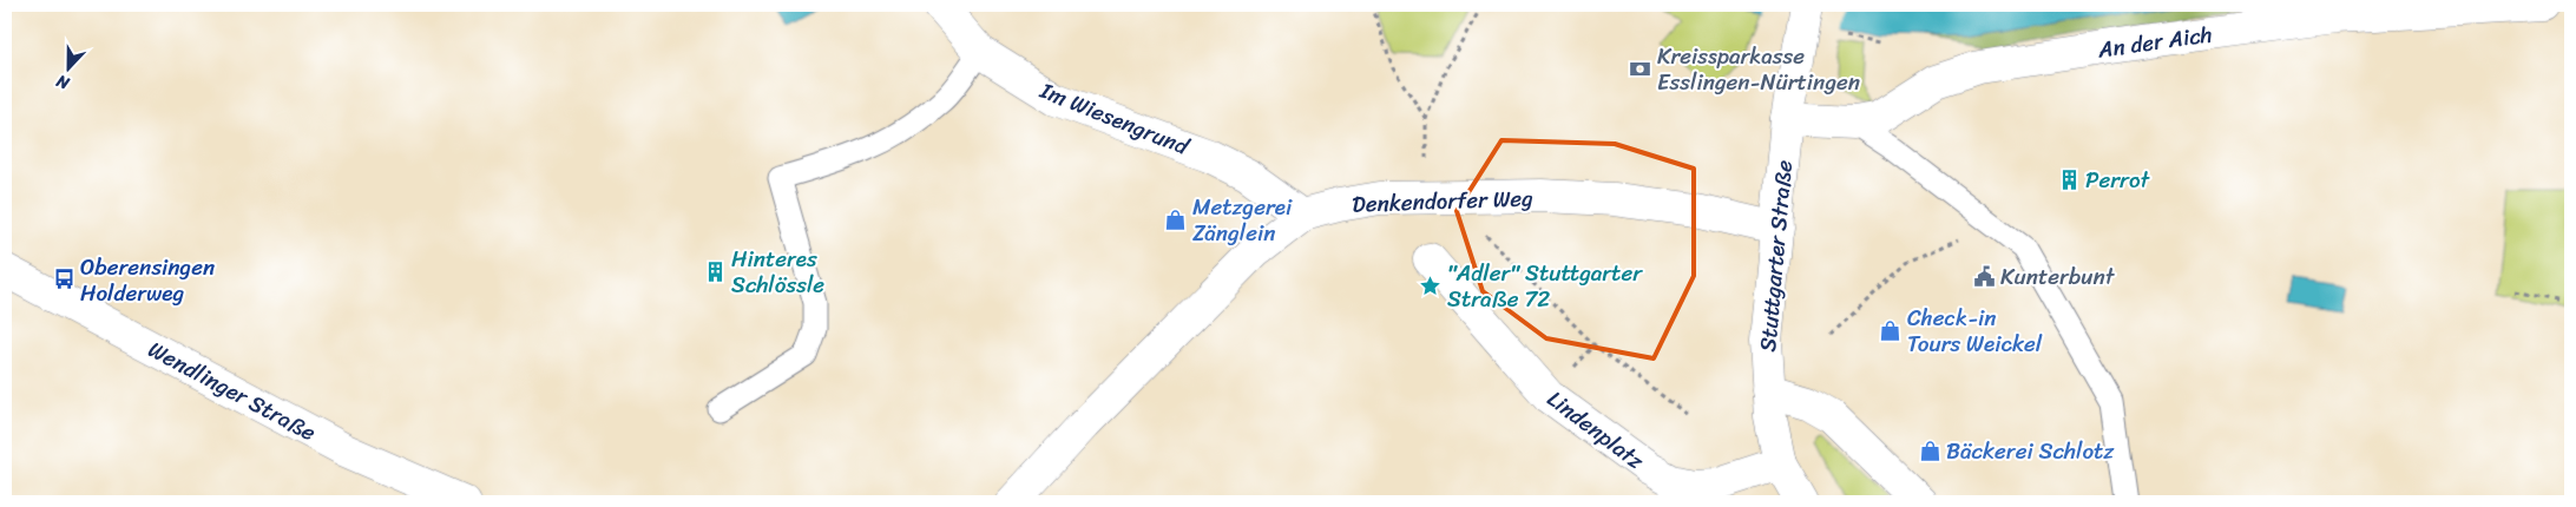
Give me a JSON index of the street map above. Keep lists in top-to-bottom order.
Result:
{
  "streets": {
    "main road": [
      "An der Aich",
      "Im Wiesengrund",
      "Denkendorfer Weg",
      "Stuttgarter Straße",
      "Wendlinger Straße",
      "Lindenplatz"
    ]
  },
  "crossings": [
    ["Im Wiesengrund", "Denkendorfer Weg"],
    ["Denkendorfer Weg", "Stuttgarter Straße"],
    ["Stuttgarter Straße", "Lindenplatz"]
  ],
  "places": {
    "bank": ["Kreissparkasse Esslingen-Nürtingen"],
    "building": ["Perrot", "Hinteres Schlössle"],
    "shop": ["Metzgerei Zänglein", "Check-in Tours Weickel", "Bäckerei Schlotz"],
    "public building": ["Kunterbunt"],
    "bus stop": ["Oberensingen Holderweg"],
    "place": ["\"Adler\" Stuttgarter Straße 72"]
  },
  "north": "bottom"
}
